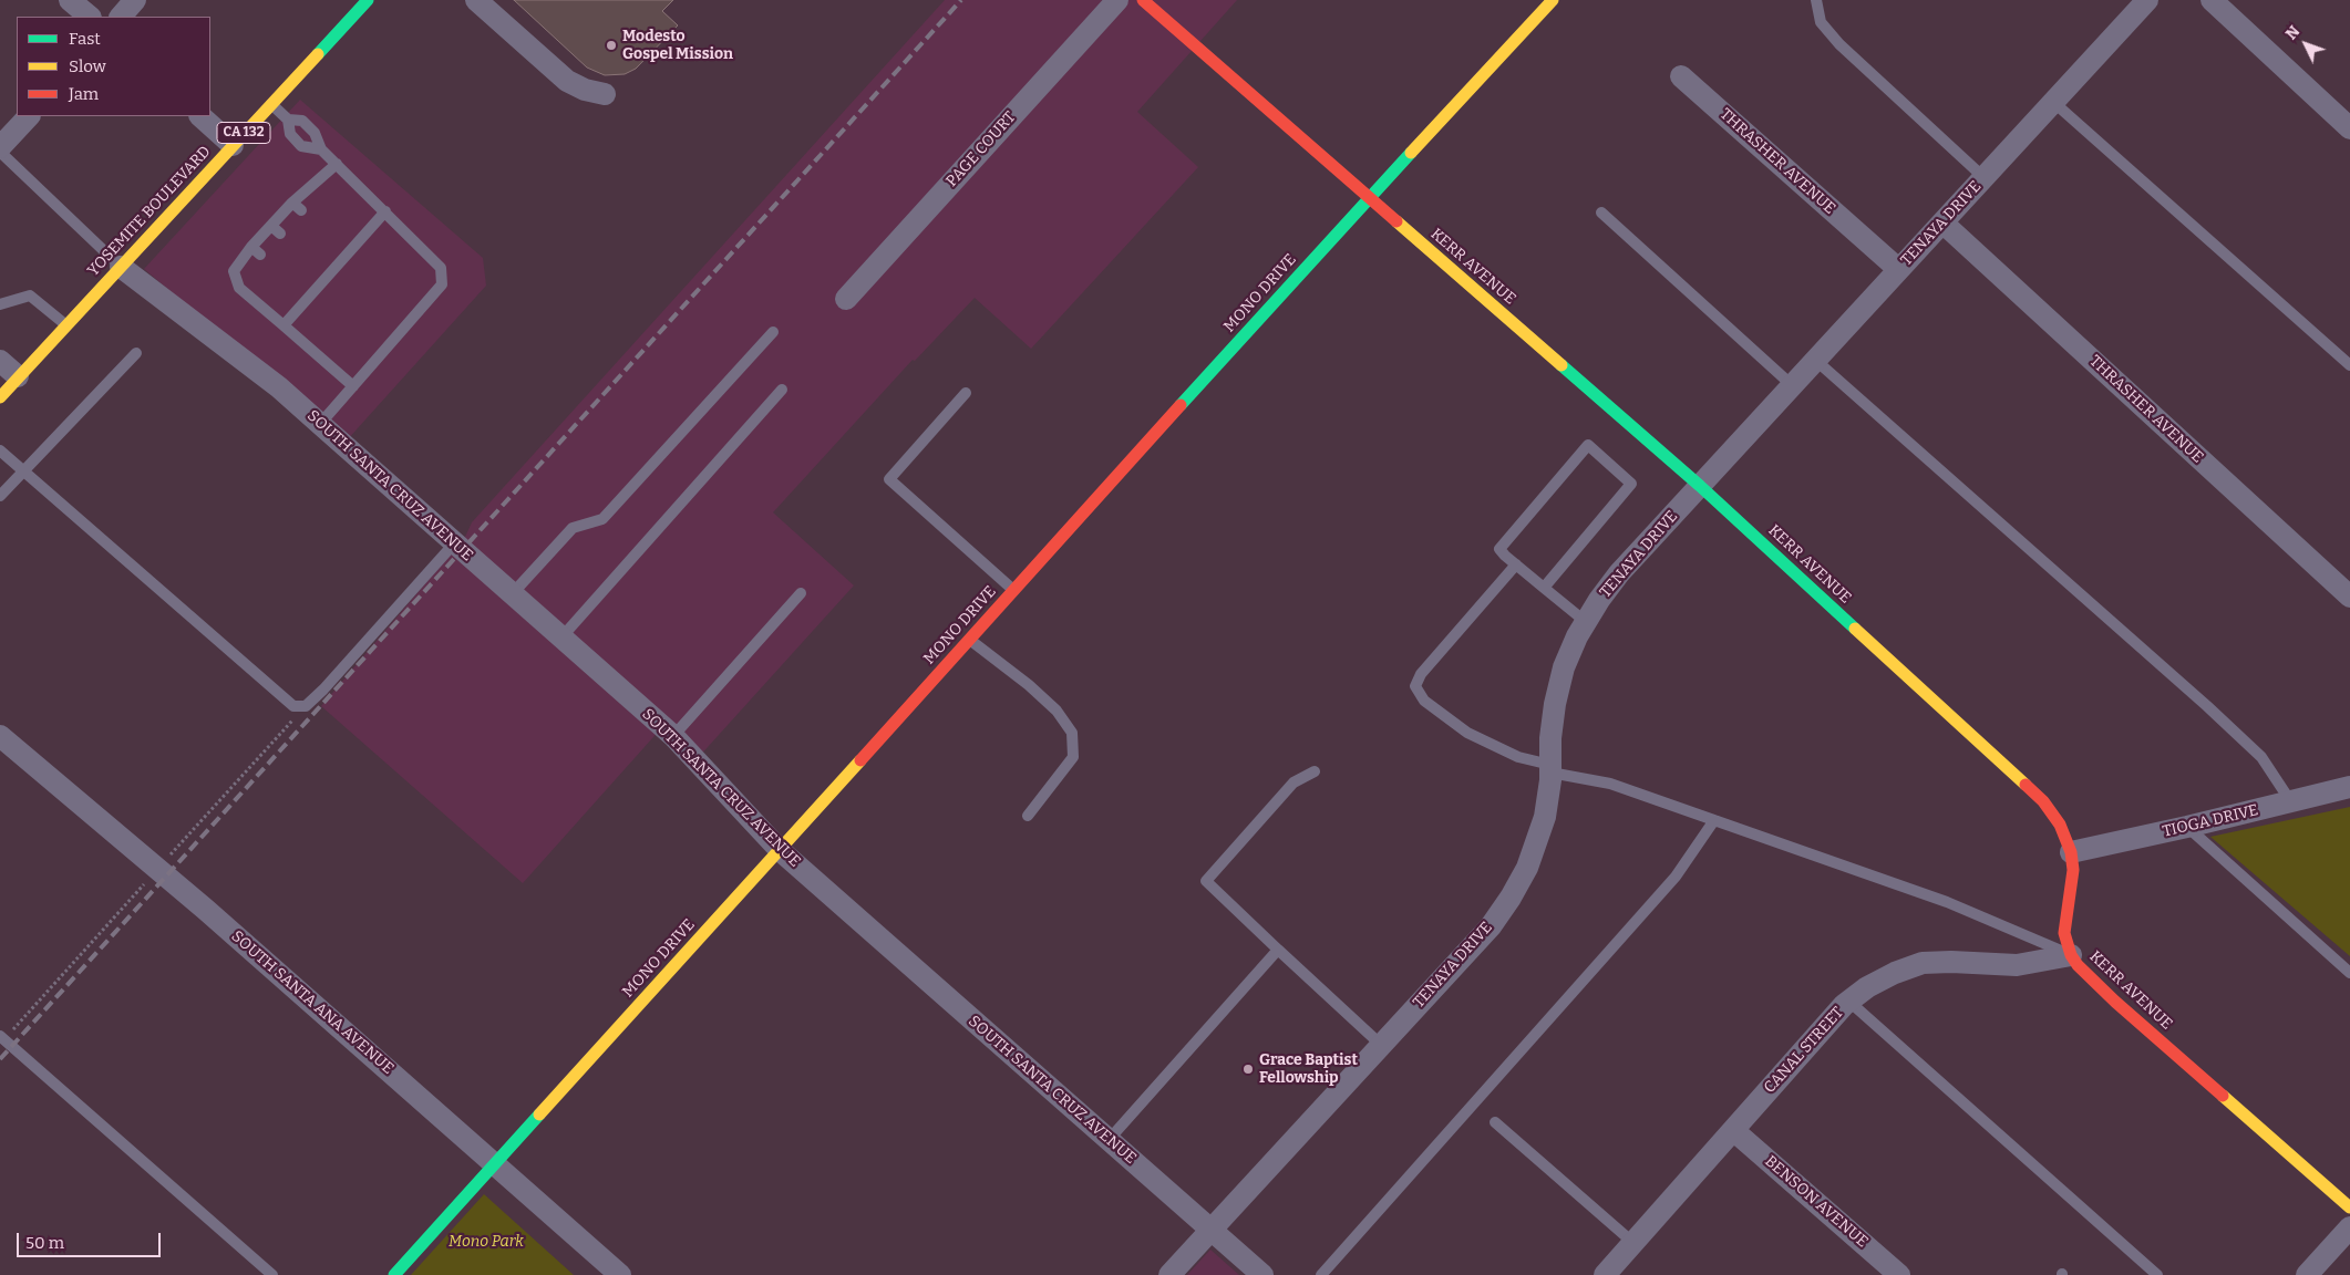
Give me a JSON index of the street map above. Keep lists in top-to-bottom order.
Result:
{
  "streets": {
    "street": [
      "CA 132",
      "PAGE COURT",
      "THRASHER AVENUE",
      "YOSEMITE BOULEVARD",
      "TENAYA DRIVE",
      "KERR AVENUE",
      "MONO DRIVE",
      "SOUTH SANTA CRUZ AVENUE",
      "TIOGA DRIVE",
      "SOUTH SANTA ANA AVENUE",
      "CANAL STREET",
      "BENSON AVENUE"
    ]
  },
  "crossings": [
    ["THRASHER AVENUE", "TENAYA DRIVE"],
    ["YOSEMITE BOULEVARD", "SOUTH SANTA CRUZ AVENUE"],
    ["TENAYA DRIVE", "KERR AVENUE"],
    ["TENAYA DRIVE", "SOUTH SANTA CRUZ AVENUE"],
    ["KERR AVENUE", "MONO DRIVE"],
    ["KERR AVENUE", "TIOGA DRIVE"],
    ["KERR AVENUE", "CANAL STREET"],
    ["MONO DRIVE", "SOUTH SANTA CRUZ AVENUE"],
    ["MONO DRIVE", "SOUTH SANTA ANA AVENUE"],
    ["CANAL STREET", "BENSON AVENUE"]
  ],
  "parks": ["Mono Park"],
  "places": ["Modesto Gospel Mission", "Grace Baptist Fellowship"],
  "legend": ["Fast", "Slow", "Jam"],
  "scale_bar": "50 m",
  "north": "top left"
}
